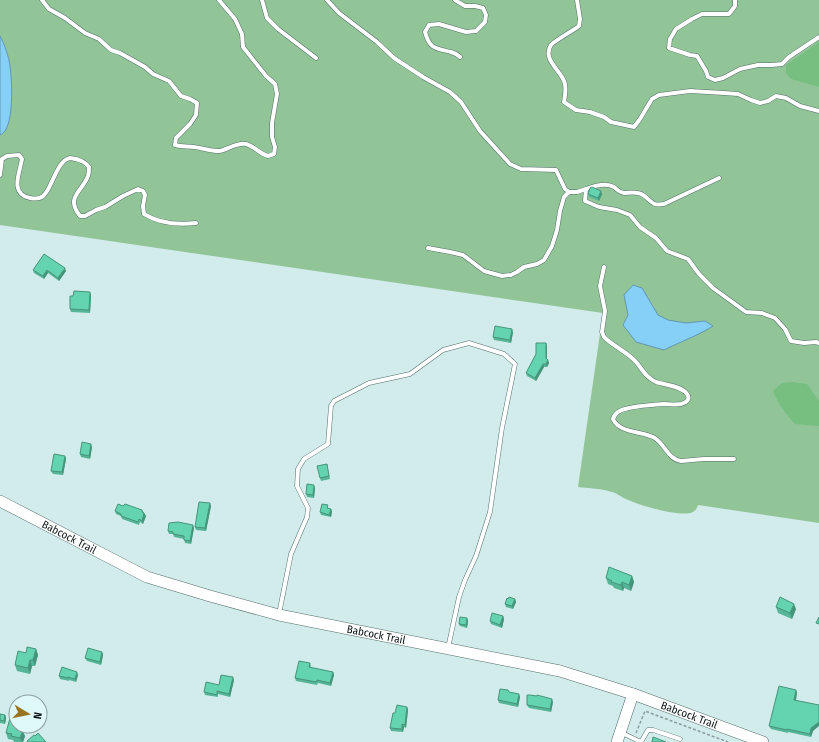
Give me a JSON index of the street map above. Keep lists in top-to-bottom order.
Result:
{
  "streets": {
    "street": ["Babcock Trail"]
  },
  "north": "right"
}
